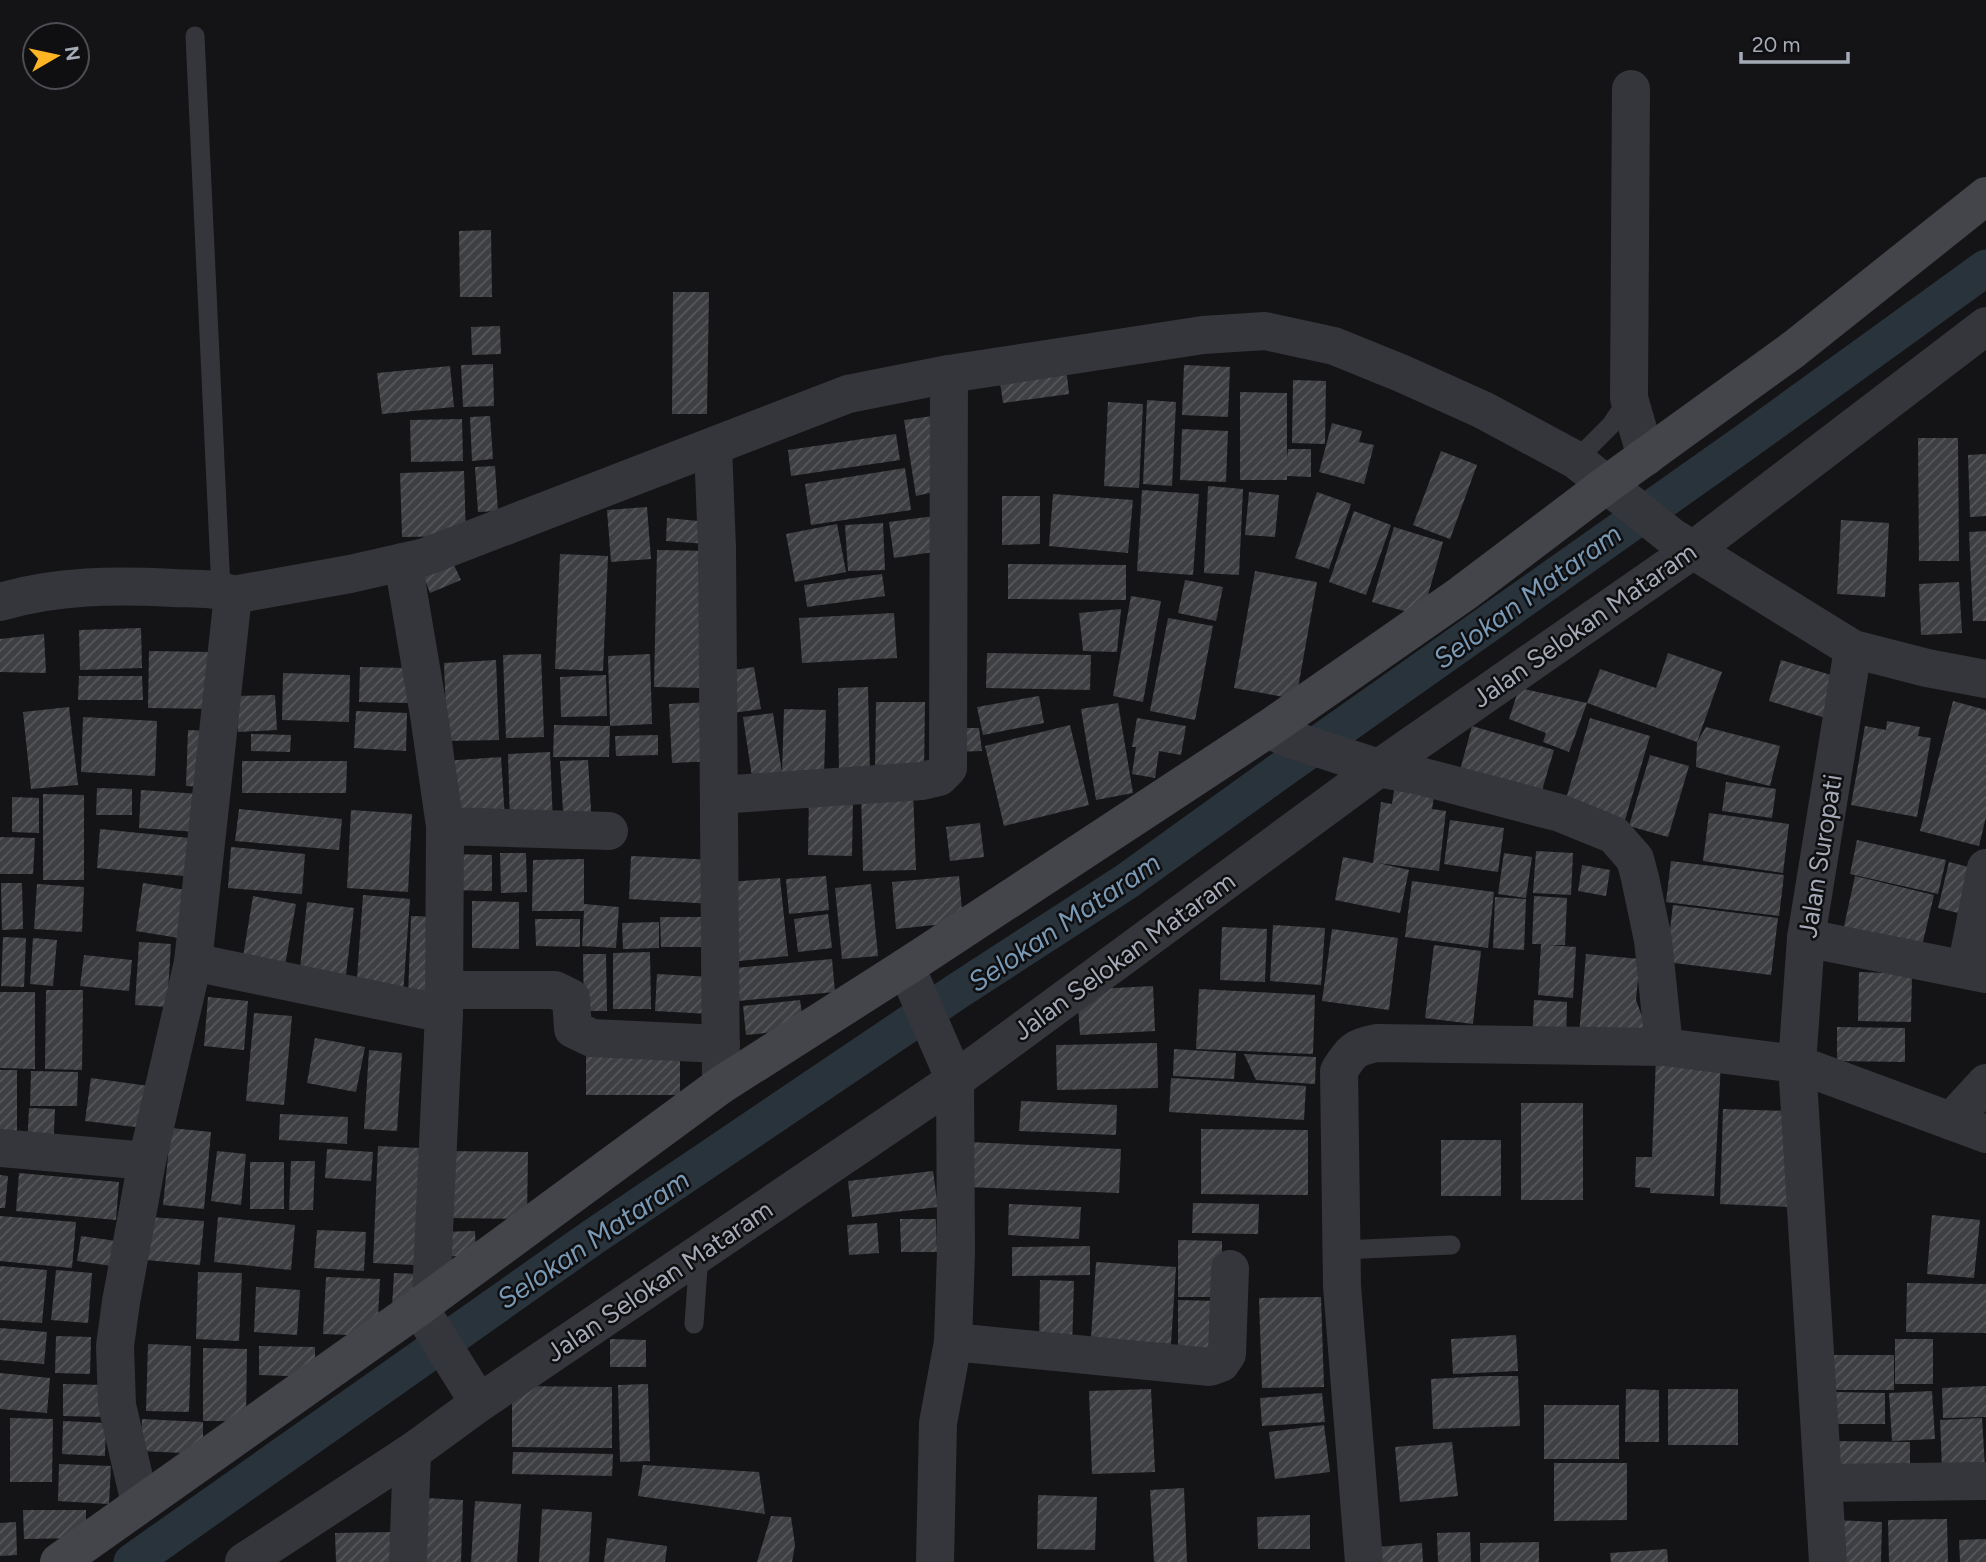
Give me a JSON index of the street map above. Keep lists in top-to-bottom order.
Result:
{
  "streets": {
    "street": ["Jalan Selokan Mataram", "Jalan Suropati"]
  },
  "water": ["Selokan Mataram"],
  "scale_bar": "20 m",
  "north": "right"
}
